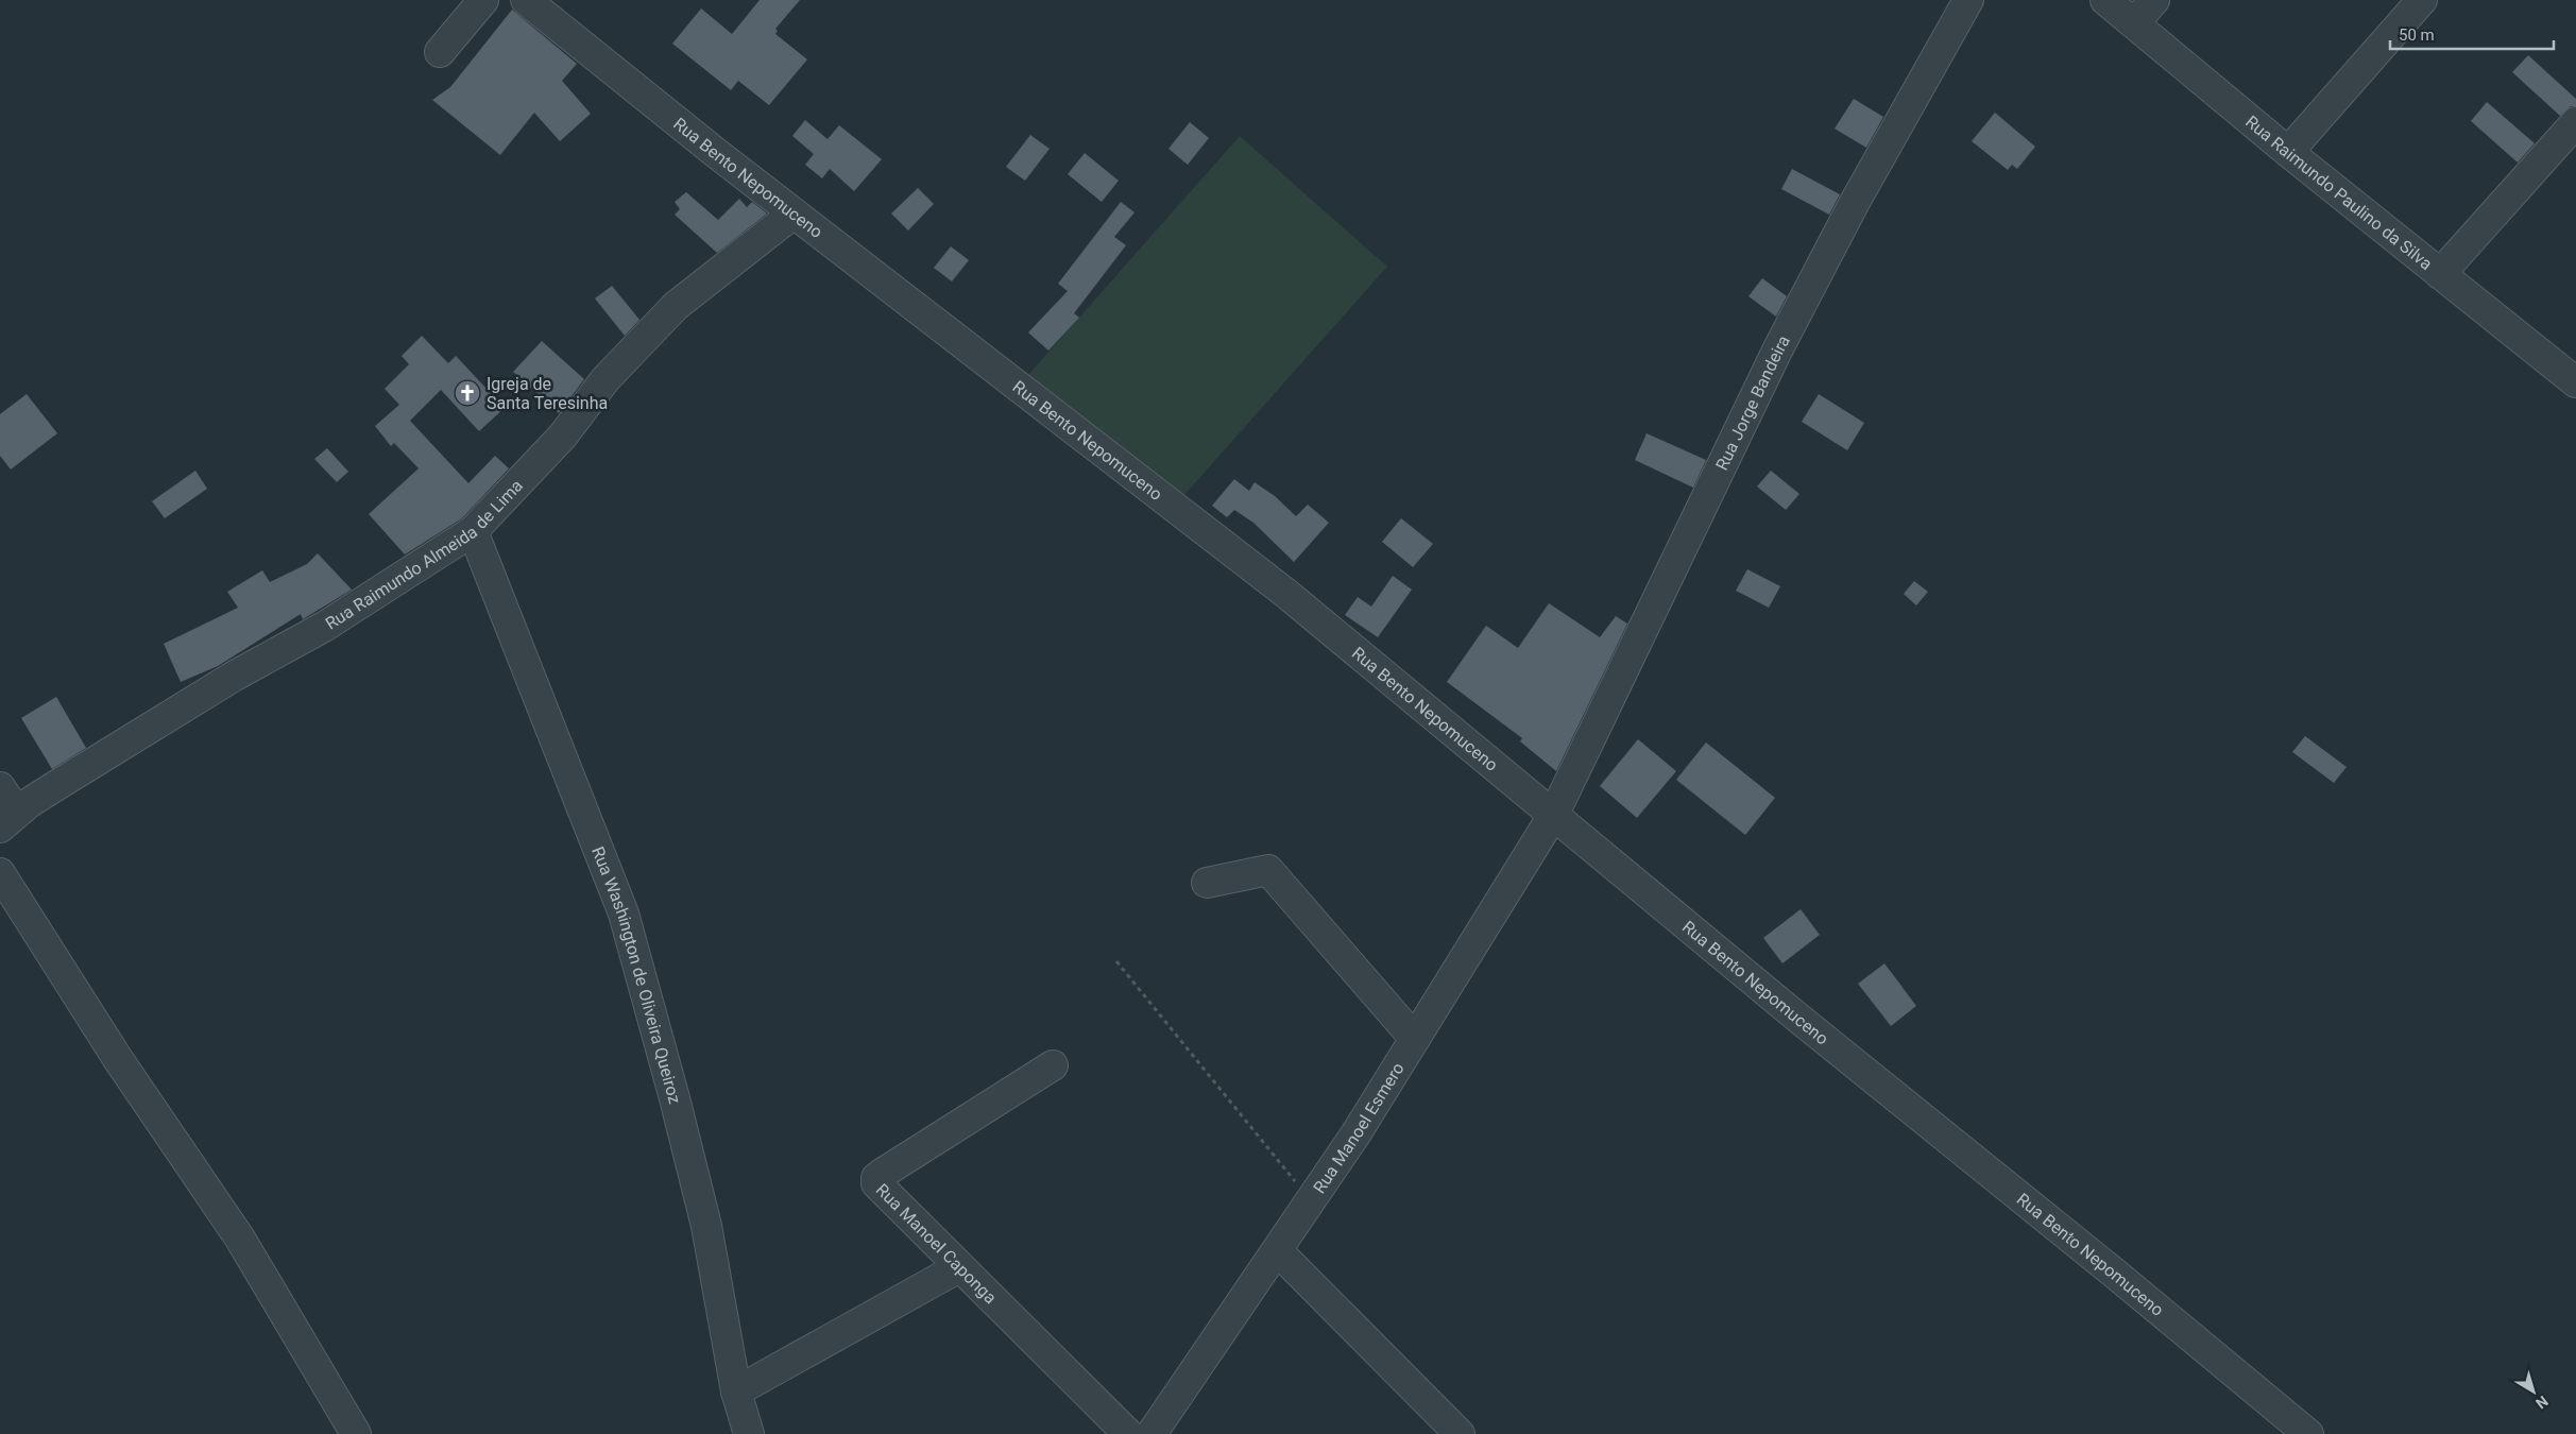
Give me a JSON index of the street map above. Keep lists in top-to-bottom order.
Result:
{
  "streets": {
    "street": [
      "Rua Bento Nepomuceno",
      "Rua Raimundo Paulino da Silva",
      "Rua Jorge Bandeira",
      "Rua Raimundo Almeida de Lima",
      "Rua Washington de Oliveira Queiroz",
      "Rua Manoel Esmero",
      "Rua Manoel Caponga"
    ]
  },
  "crossings": [
    ["Rua Bento Nepomuceno", "Rua Jorge Bandeira"],
    ["Rua Bento Nepomuceno", "Rua Raimundo Almeida de Lima"],
    ["Rua Bento Nepomuceno", "Rua Manoel Esmero"],
    ["Rua Jorge Bandeira", "Rua Manoel Esmero"],
    ["Rua Raimundo Almeida de Lima", "Rua Washington de Oliveira Queiroz"]
  ],
  "places": {
    "church": ["Igreja de Santa Teresinha"]
  },
  "scale_bar": "50 m",
  "north": "bottom right"
}
